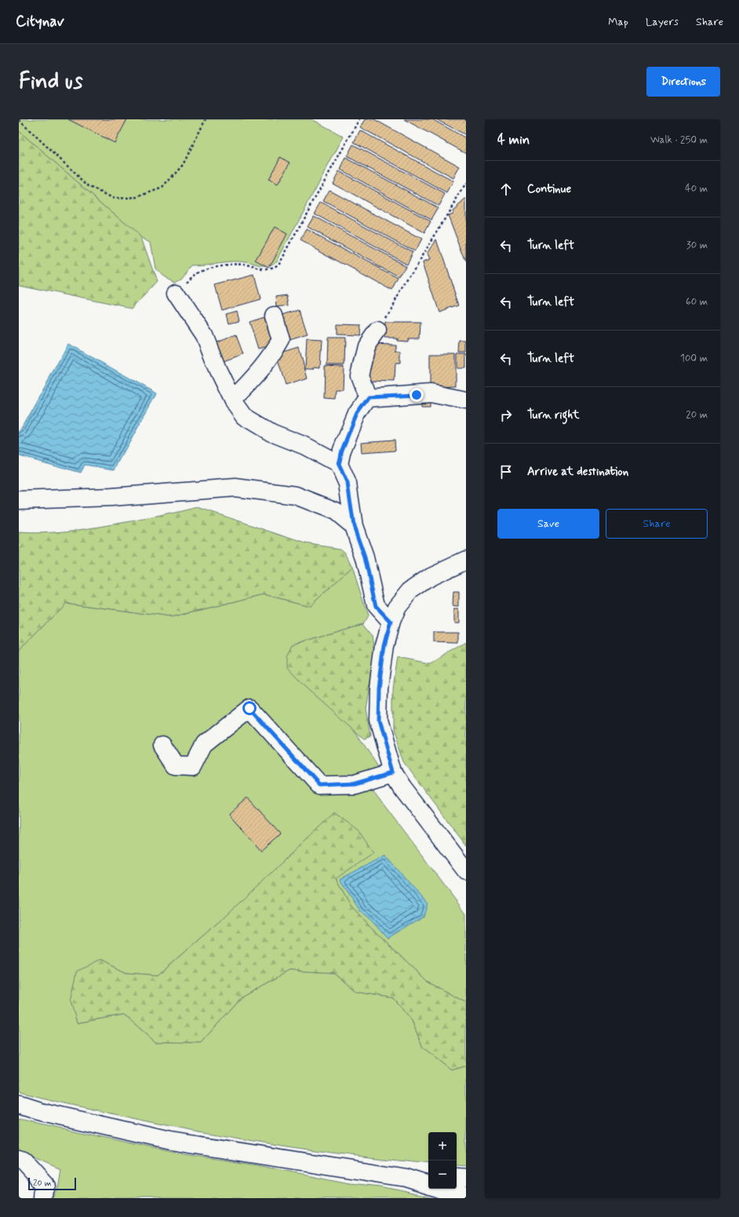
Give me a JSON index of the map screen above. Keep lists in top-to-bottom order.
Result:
{
  "scale_bar": "20 m",
  "page": {
    "header": "Citynav",
    "nav": ["Map", "Layers", "Share"],
    "buttons": [
      "Directions",
      ["Save", "Share"]
    ],
    "title": "Find us",
    "heading": ["4 min", "Walk · 250 m"],
    "list": [
      ["Continue", "40 m"],
      ["Turn left", "30 m"],
      ["Turn left", "60 m"],
      ["Turn left", "100 m"],
      ["Turn right", "20 m"],
      "Arrive at destination"
    ],
    "map_buttons": ["+", "−"],
    "scale": "20 m"
  }
}
